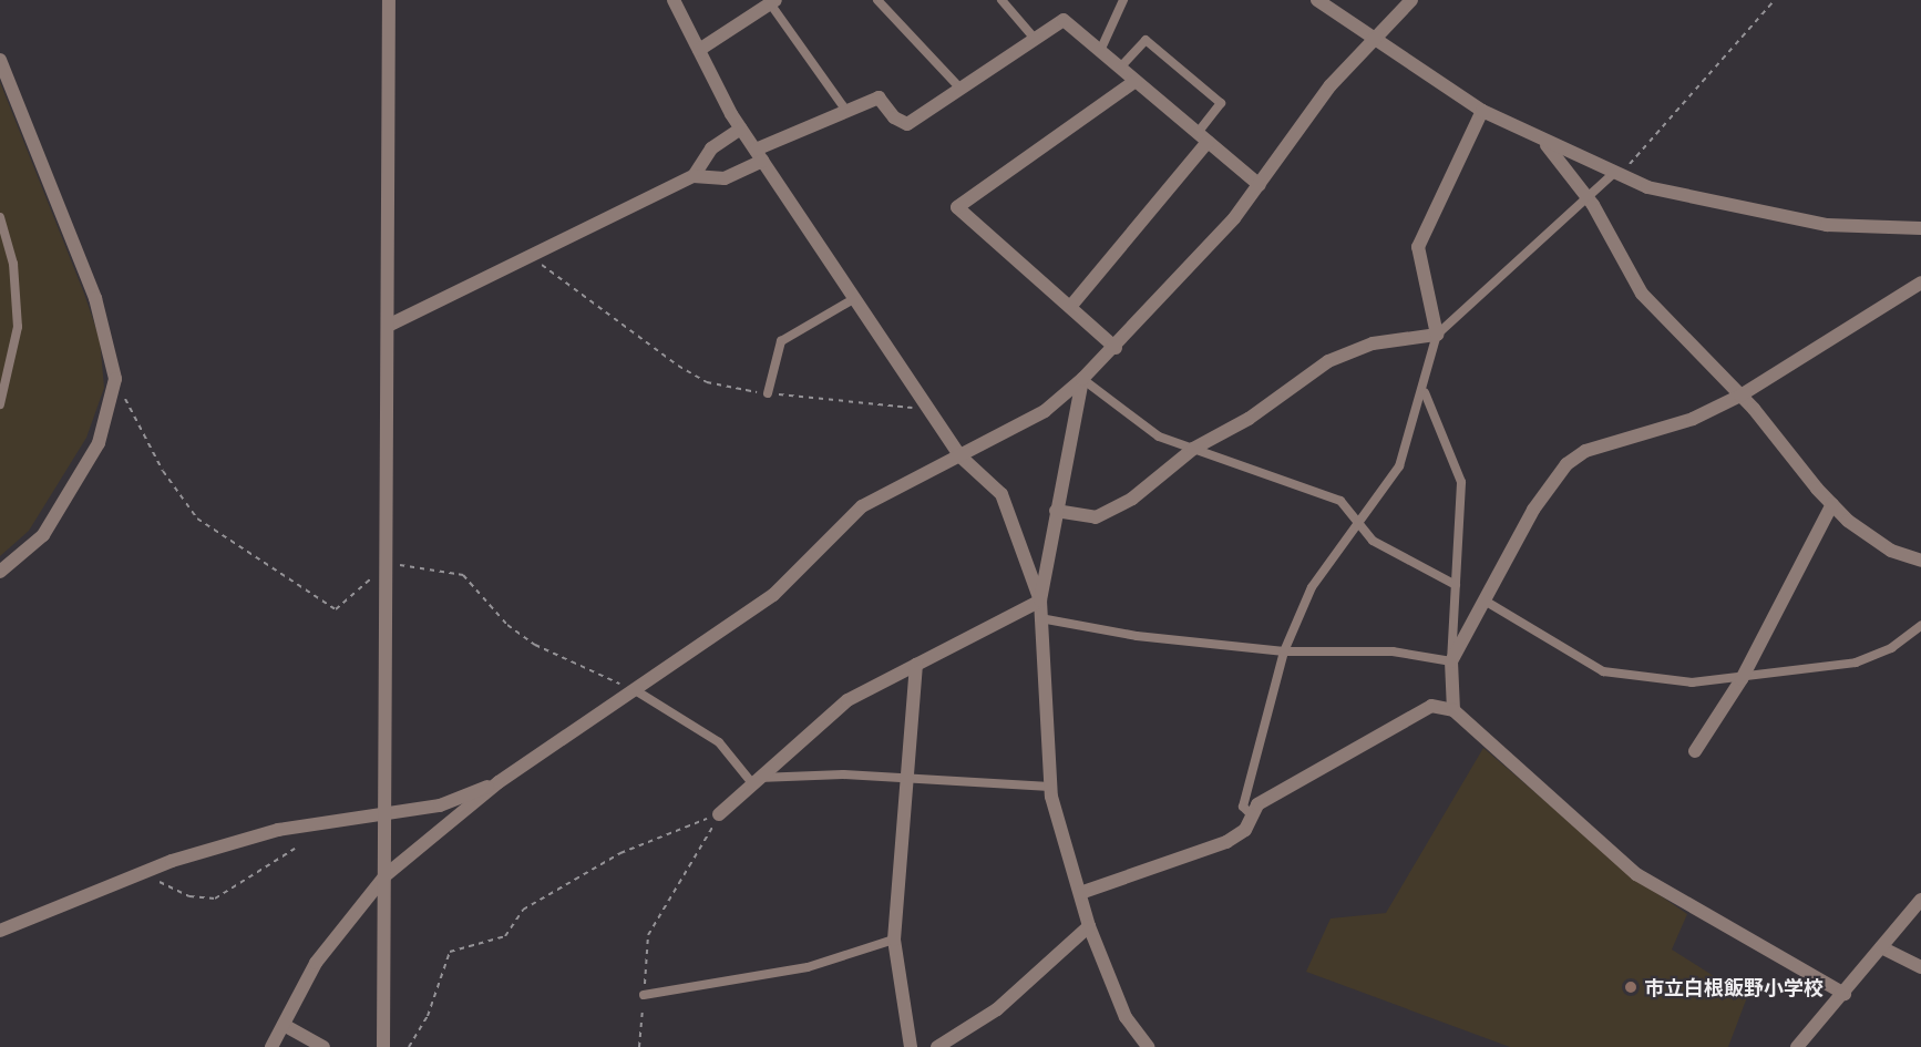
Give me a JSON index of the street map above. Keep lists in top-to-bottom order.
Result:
{
  "places": ["市立白根飯野小学校"]
}
